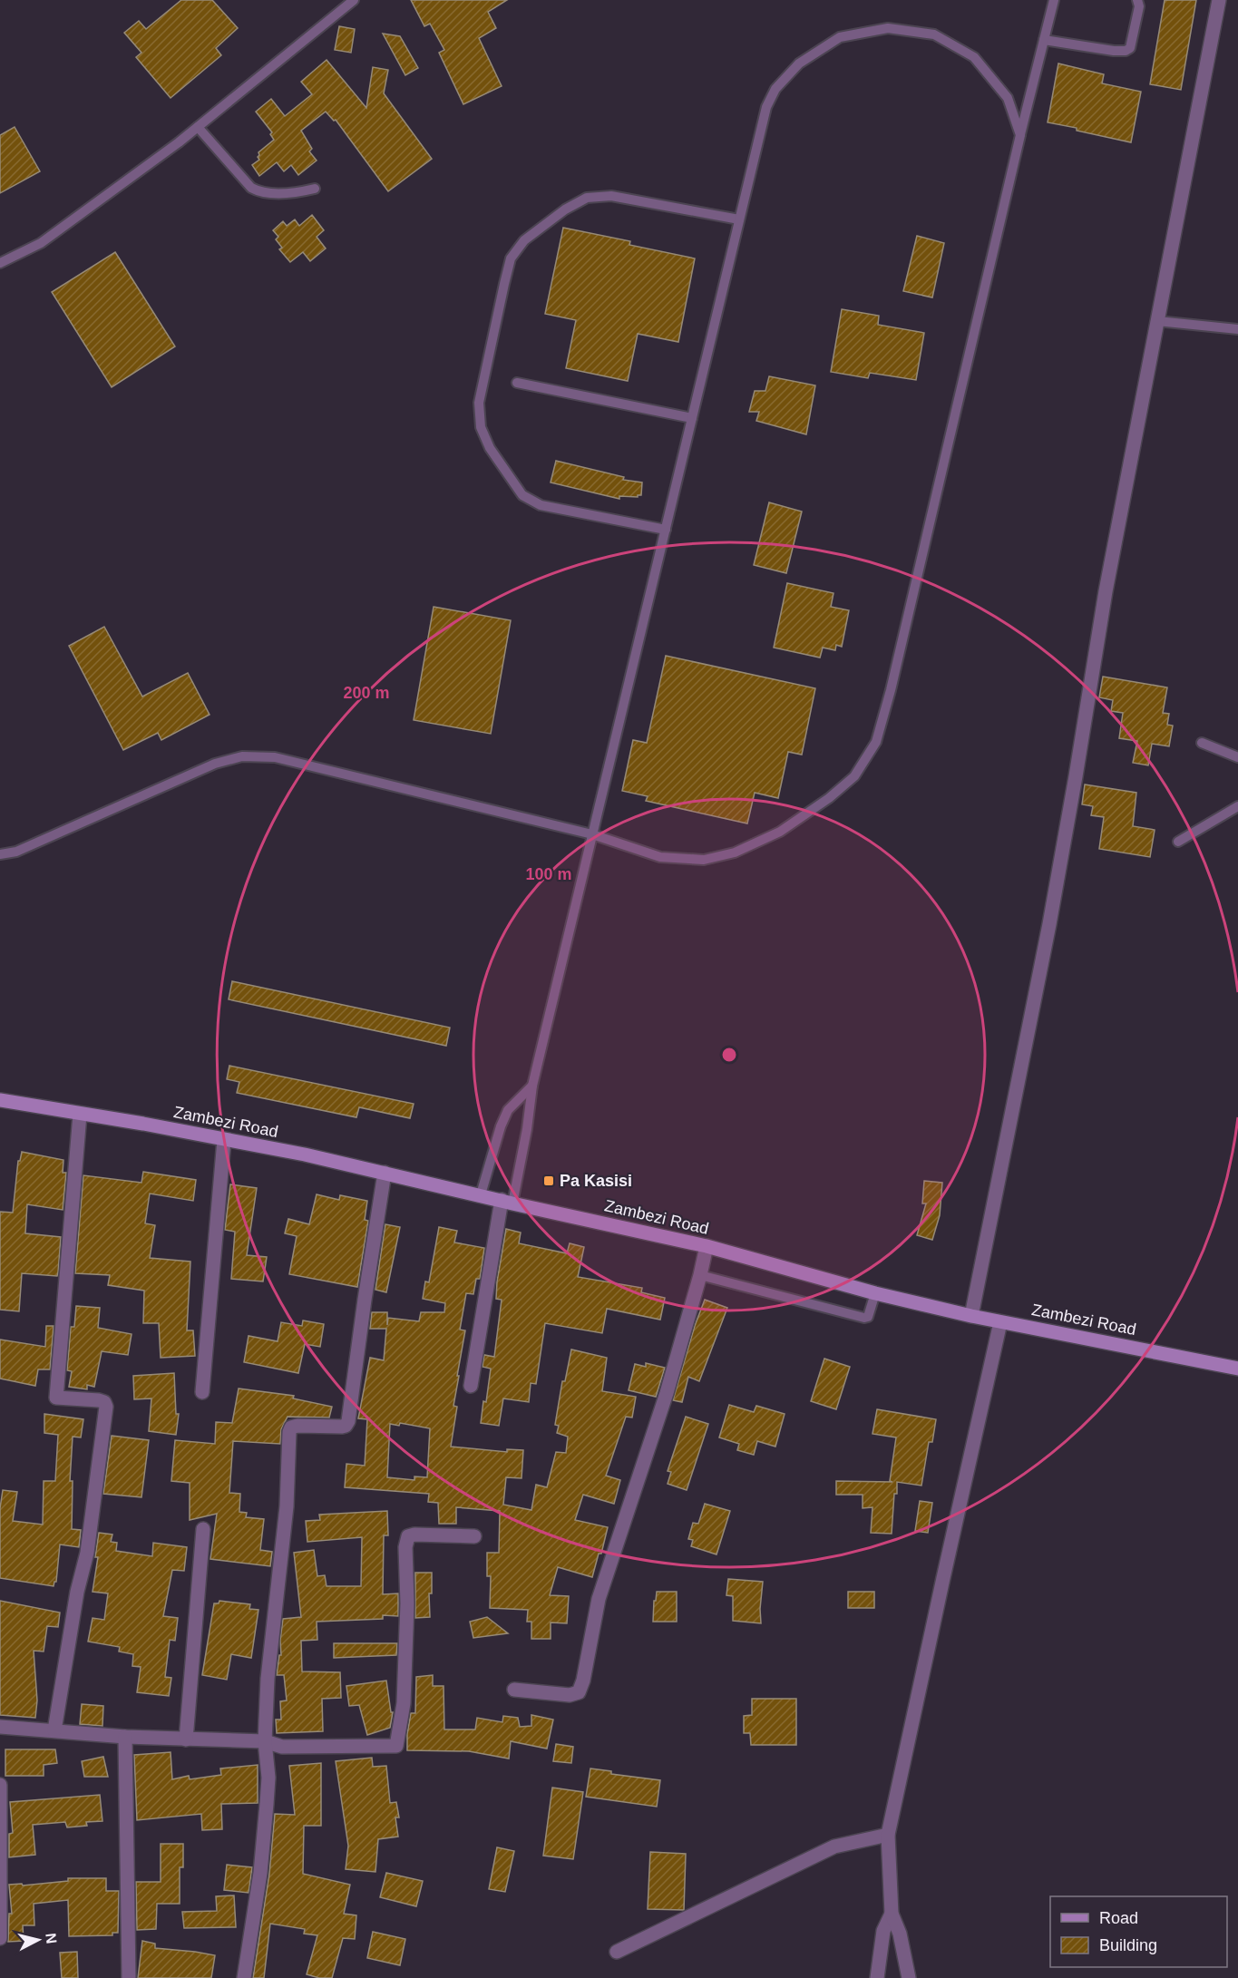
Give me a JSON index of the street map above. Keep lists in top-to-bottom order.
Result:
{
  "streets": {
    "main road": ["Zambezi Road"]
  },
  "places": {
    "transit": ["Pa Kasisi"]
  },
  "legend": ["Road", "Building"],
  "north": "right",
  "rings": ["200 m", "100 m"]
}
